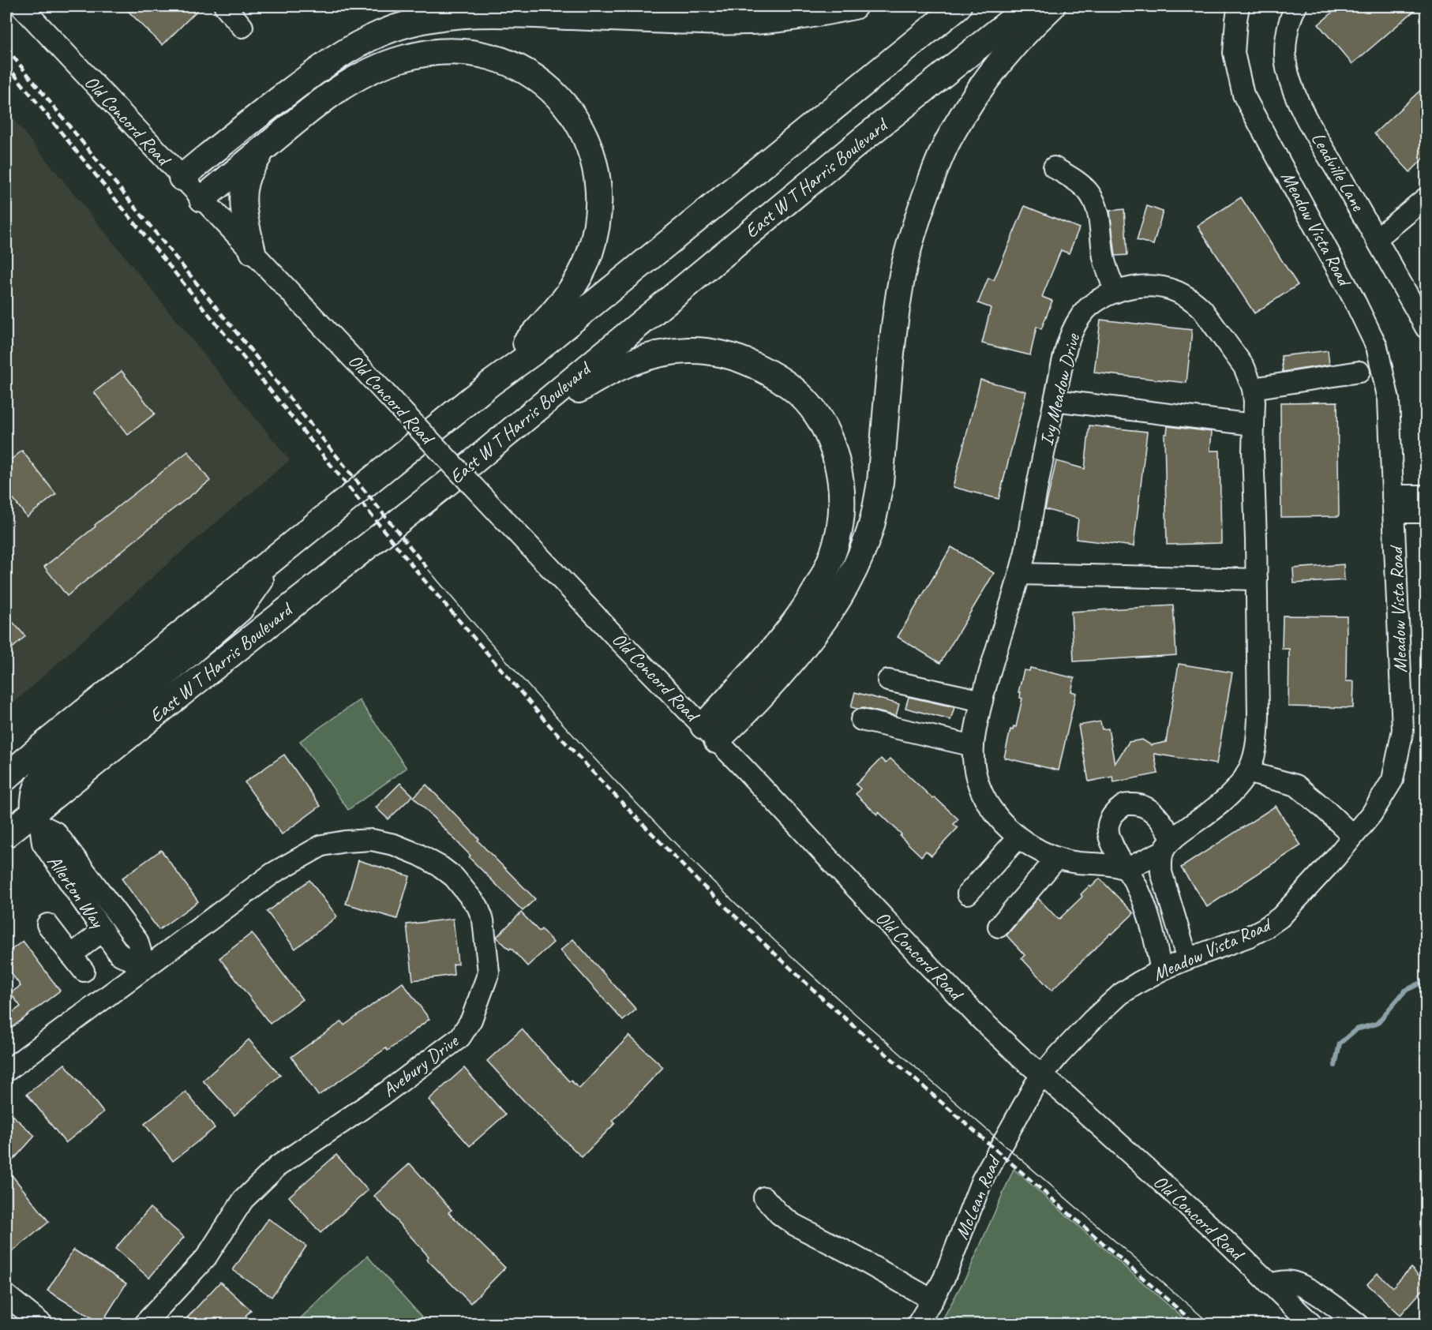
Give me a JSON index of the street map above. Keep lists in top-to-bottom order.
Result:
{
  "streets": {
    "main road": ["East W T Harris Boulevard"],
    "street": [
      "Old Concord Road",
      "Leadville Lane",
      "Meadow Vista Road",
      "Ivy Meadow Drive",
      "Allerton Way",
      "Avebury Drive",
      "McLean Road"
    ]
  },
  "crossings": [
    ["Old Concord Road", "Meadow Vista Road"],
    ["Old Concord Road", "McLean Road"],
    ["East W T Harris Boulevard", "Allerton Way"],
    ["Meadow Vista Road", "McLean Road"],
    ["Allerton Way", "Avebury Drive"]
  ]
}
